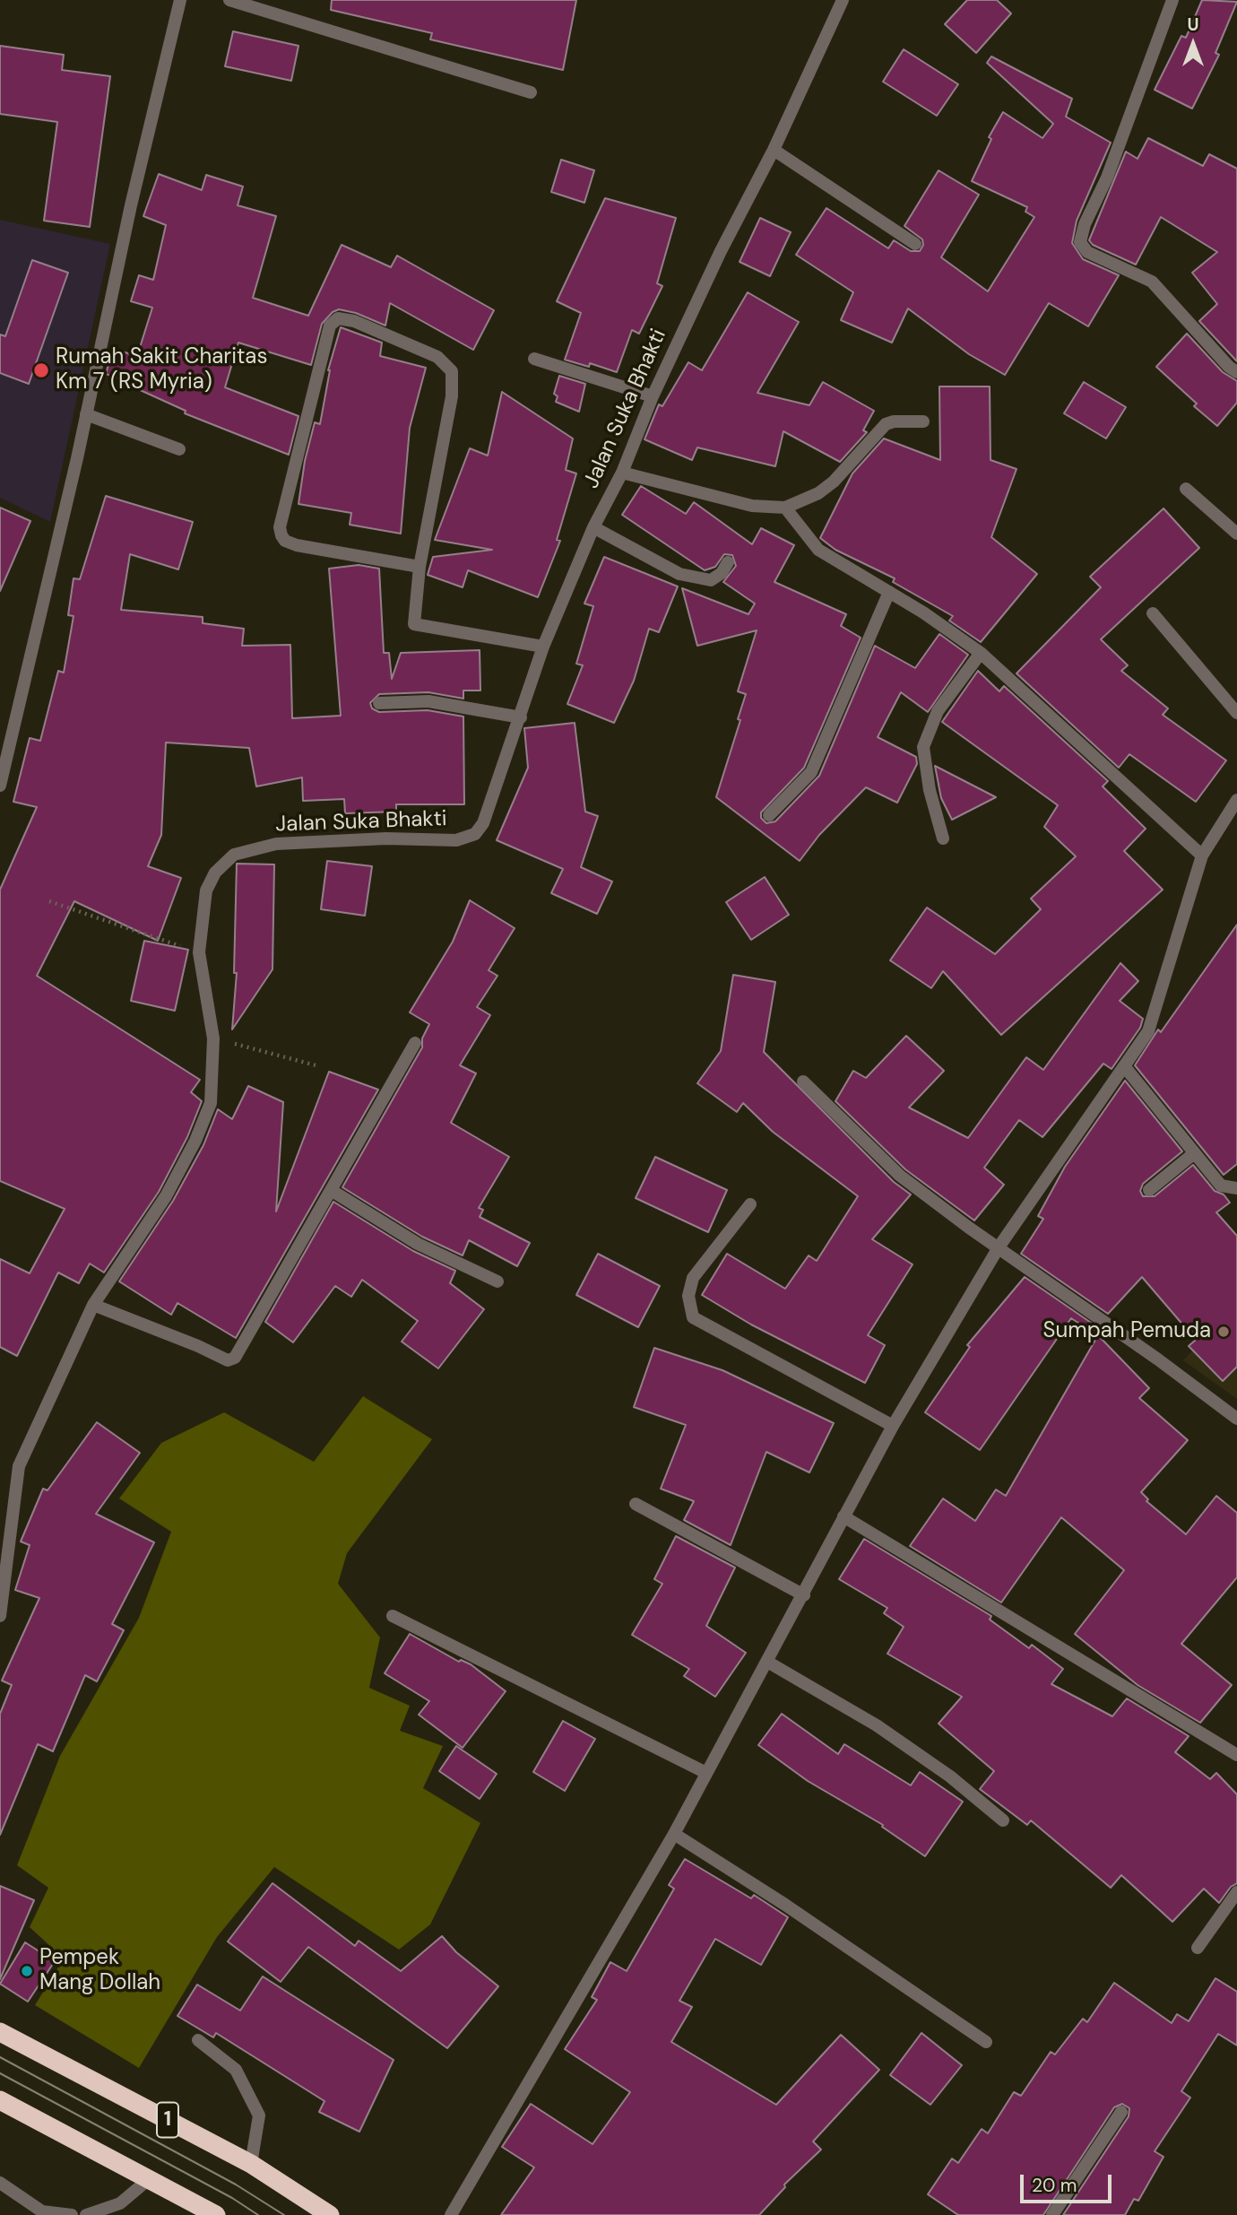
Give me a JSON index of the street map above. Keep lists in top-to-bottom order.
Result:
{
  "streets": {
    "highway": ["1"],
    "street": ["Jalan Suka Bhakti"]
  },
  "places": ["Rumah Sakit Charitas Km 7 (RS Myria)", "Sumpah Pemuda", "Pempek Mang Dollah"],
  "scale_bar": "20 m",
  "north": "top"
}
